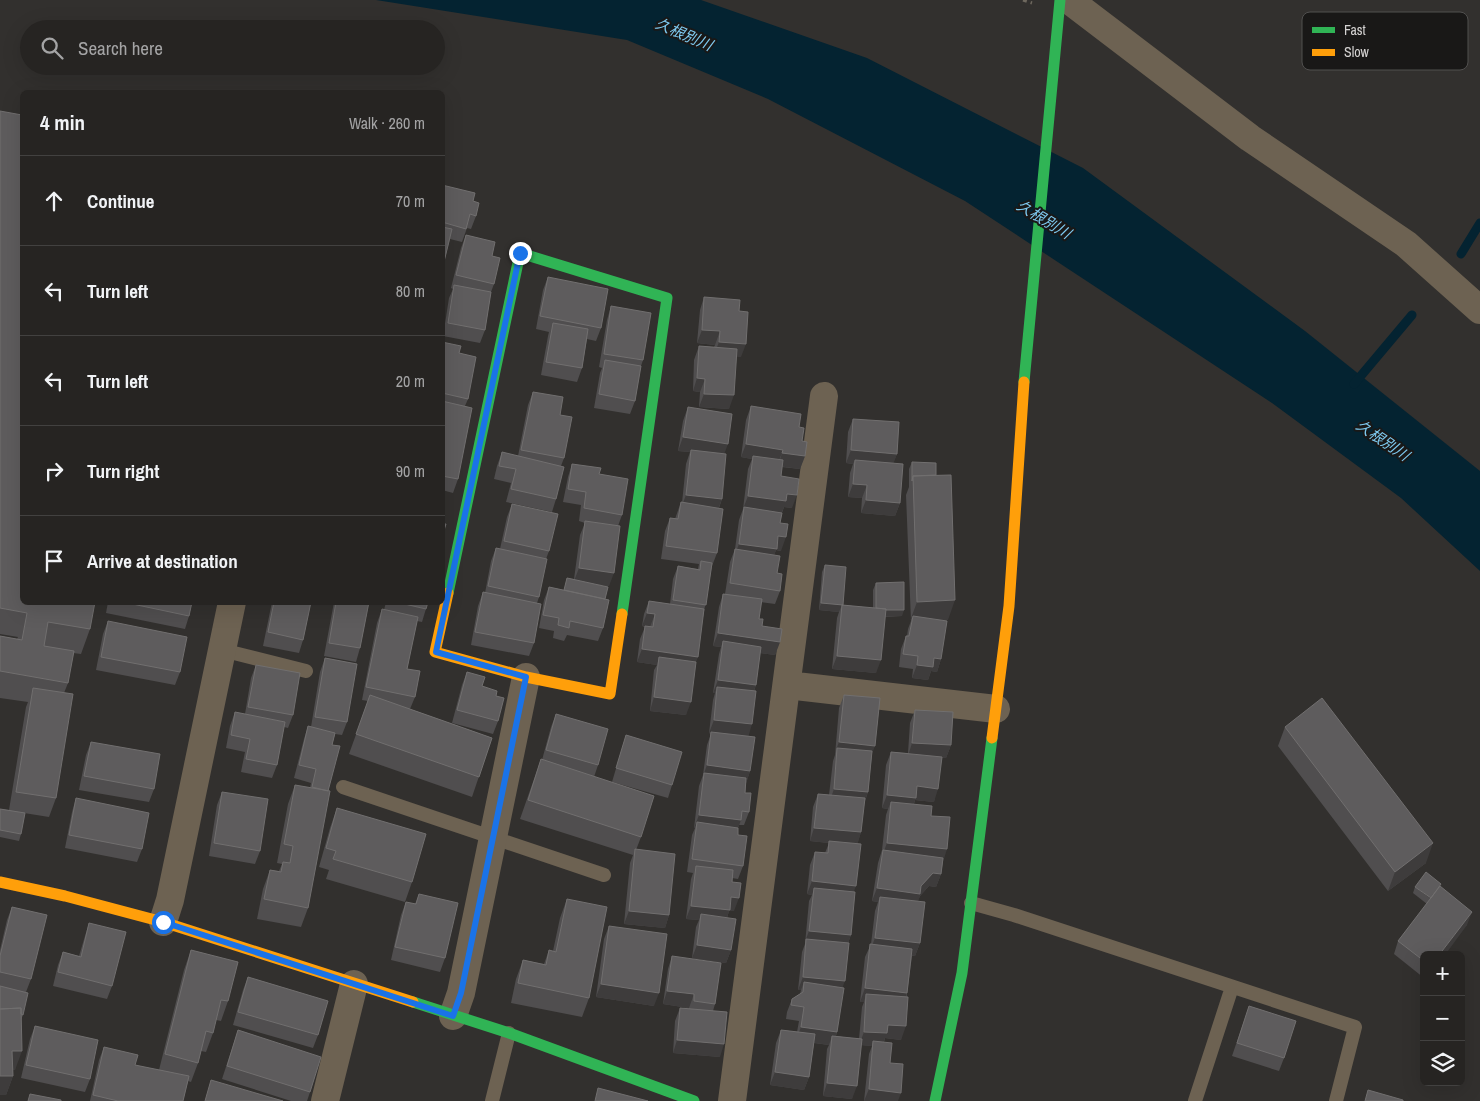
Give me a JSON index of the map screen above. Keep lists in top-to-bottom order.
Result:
{
  "water": ["久根別川"],
  "legend": ["Fast", "Slow"],
  "page": {
    "search": "Search here",
    "heading": ["4 min", "Walk · 260 m"],
    "list": [
      ["Continue", "70 m"],
      ["Turn left", "80 m"],
      ["Turn left", "20 m"],
      ["Turn right", "90 m"],
      "Arrive at destination"
    ],
    "map_buttons": ["+", "−"]
  }
}
